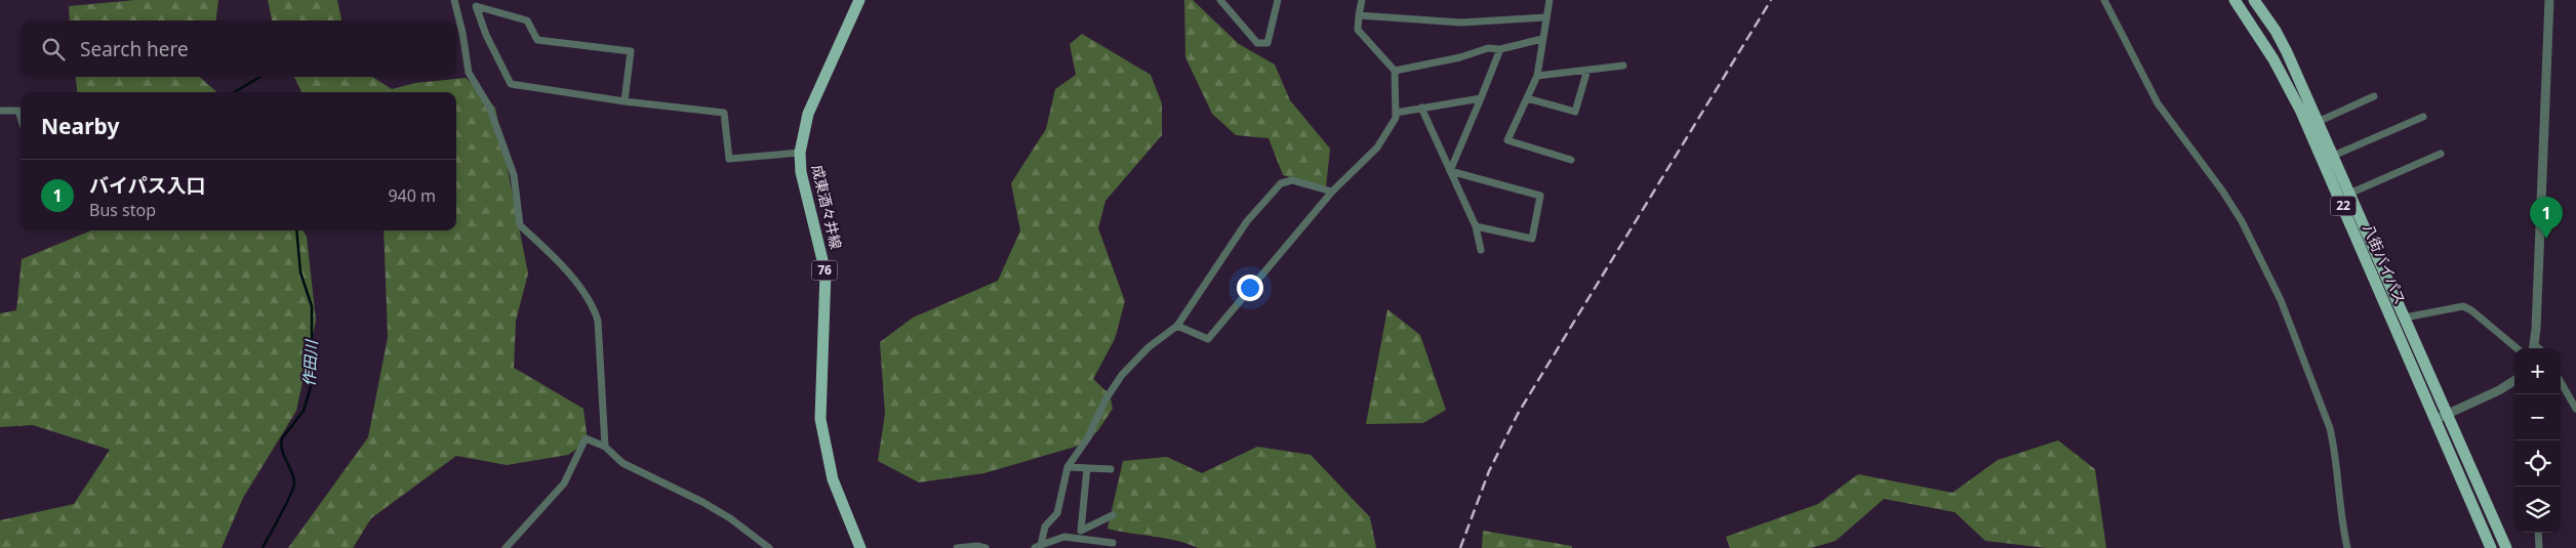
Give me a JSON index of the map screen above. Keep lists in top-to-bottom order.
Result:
{
  "streets": {
    "main road": [
      "22",
      "成東酒々井線",
      "八街バイパス",
      "76"
    ]
  },
  "water": ["作田川"],
  "page": {
    "search": "Search here",
    "heading": "Nearby",
    "list": [
      {
        "mark": "1",
        "name": "バイパス入口",
        "note": "Bus stop",
        "value": "940 m"
      }
    ],
    "pins": "1",
    "map_buttons": ["+", "−"]
  }
}
